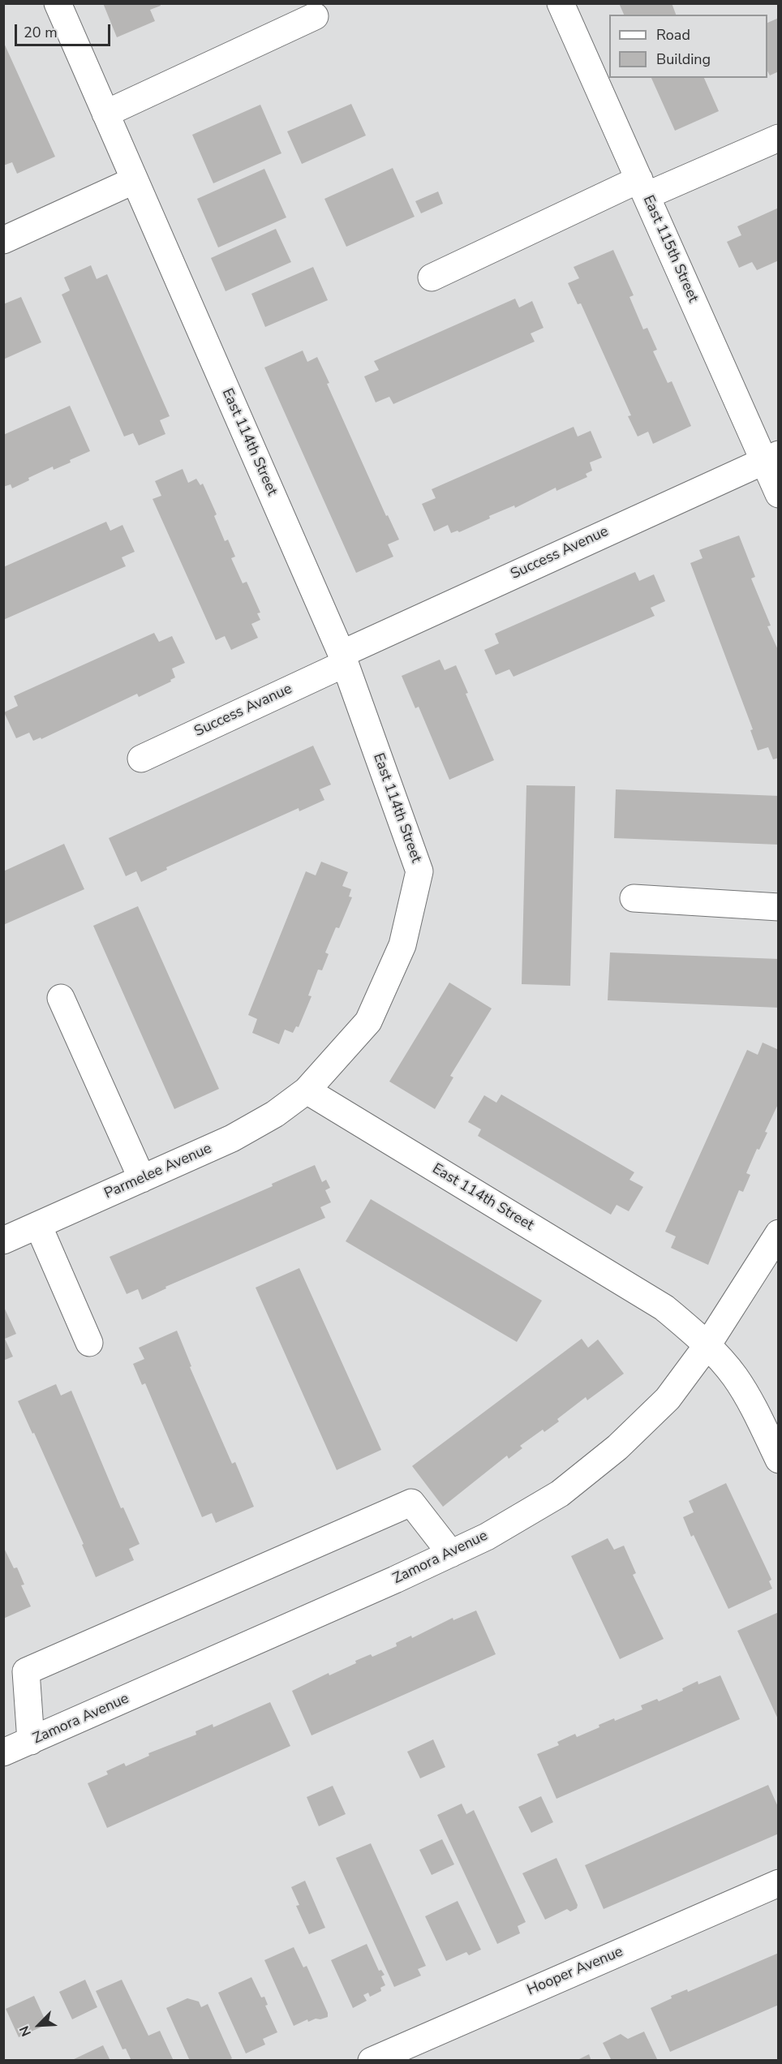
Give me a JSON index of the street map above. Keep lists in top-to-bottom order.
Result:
{
  "streets": {
    "street": [
      "East 115th Street",
      "East 114th Street",
      "Success Avenue",
      "Success Avanue",
      "Parmelee Avenue",
      "Zamora Avenue",
      "Hooper Avenue"
    ]
  },
  "crossings": [
    ["East 115th Street", "Success Avenue"],
    ["East 114th Street", "Success Avenue"],
    ["East 114th Street", "Success Avanue"],
    ["East 114th Street", "Parmelee Avenue"],
    ["East 114th Street", "Zamora Avenue"],
    ["Success Avenue", "Success Avanue"]
  ],
  "legend": ["Road", "Building"],
  "scale_bar": "20 m",
  "north": "bottom left"
}
